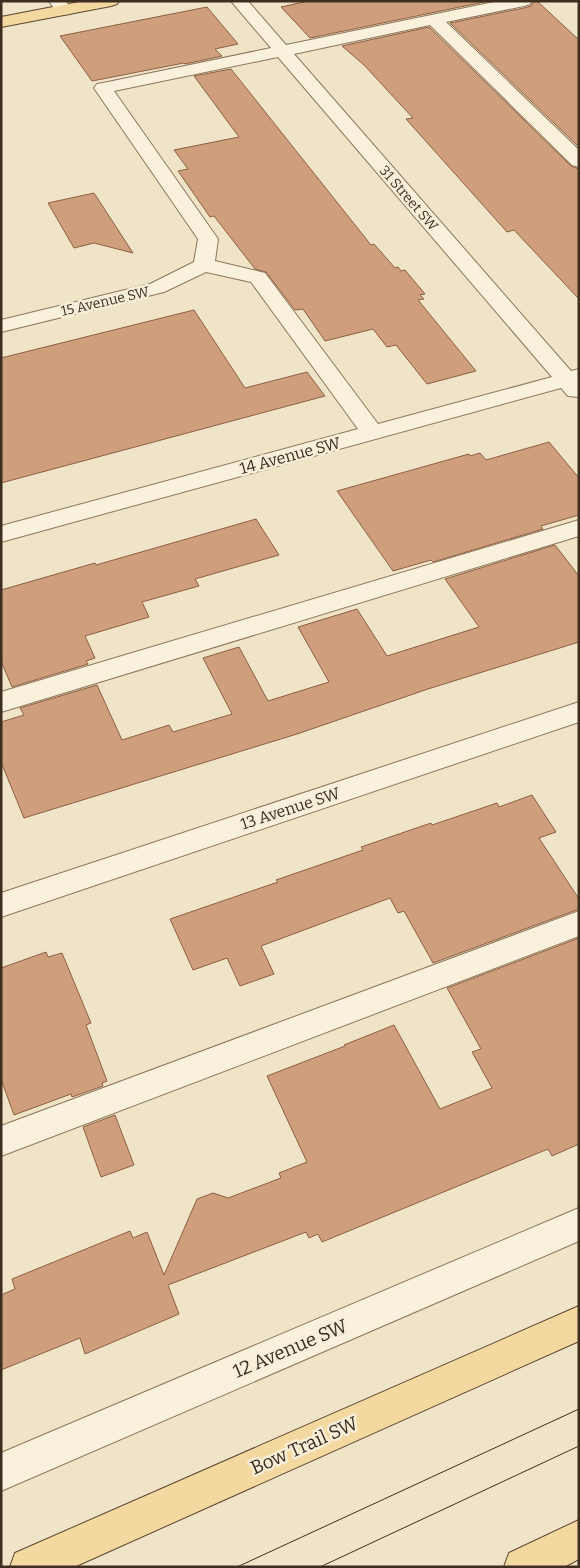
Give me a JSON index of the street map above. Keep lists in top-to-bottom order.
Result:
{
  "streets": {
    "main road": ["Bow Trail SW"],
    "street": [
      "31 Street SW",
      "15 Avenue SW",
      "14 Avenue SW",
      "13 Avenue SW",
      "12 Avenue SW"
    ]
  },
  "crossings": [
    ["31 Street SW", "14 Avenue SW"]
  ]
}
